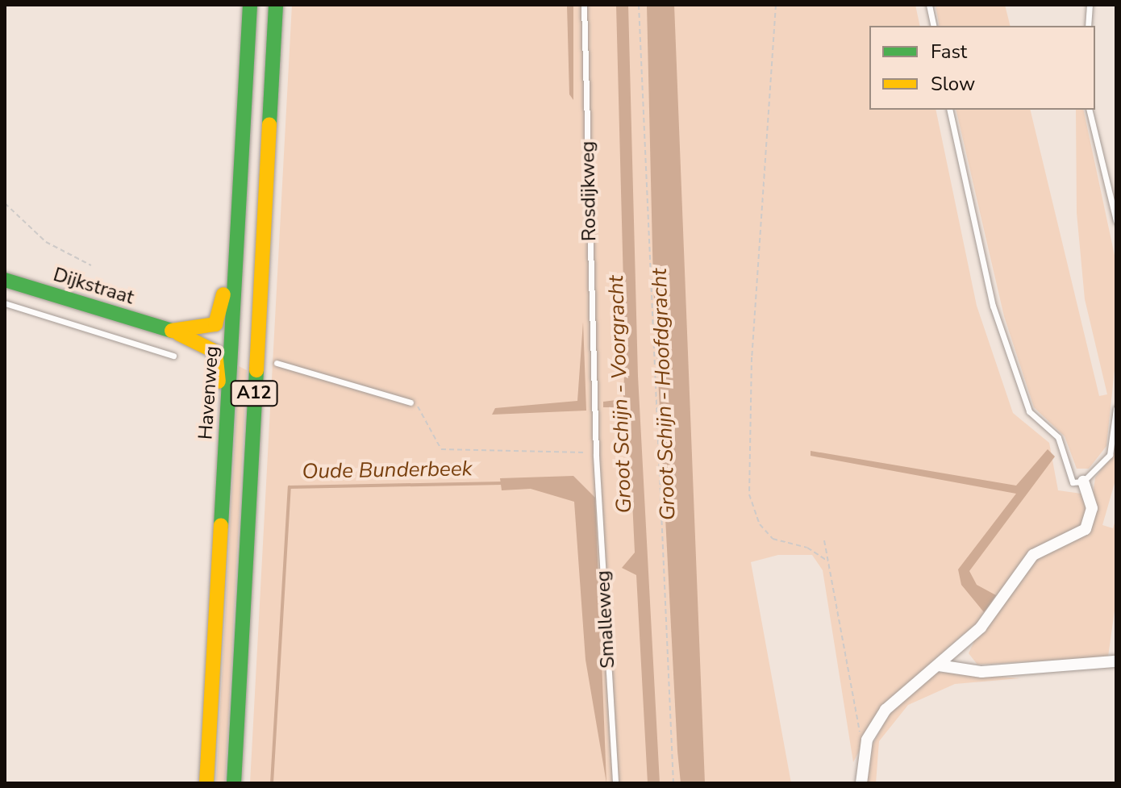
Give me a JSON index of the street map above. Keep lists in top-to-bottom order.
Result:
{
  "streets": {
    "main road": ["Dijkstraat", "Havenweg", "A12"],
    "lane": ["Rosdijkweg", "Smalleweg"]
  },
  "crossings": [
    ["Rosdijkweg", "Smalleweg"]
  ],
  "water": ["Groot Schijn - Voorgracht", "Groot Schijn - Hoofdgracht", "Oude Bunderbeek"],
  "legend": ["Fast", "Slow"]
}
